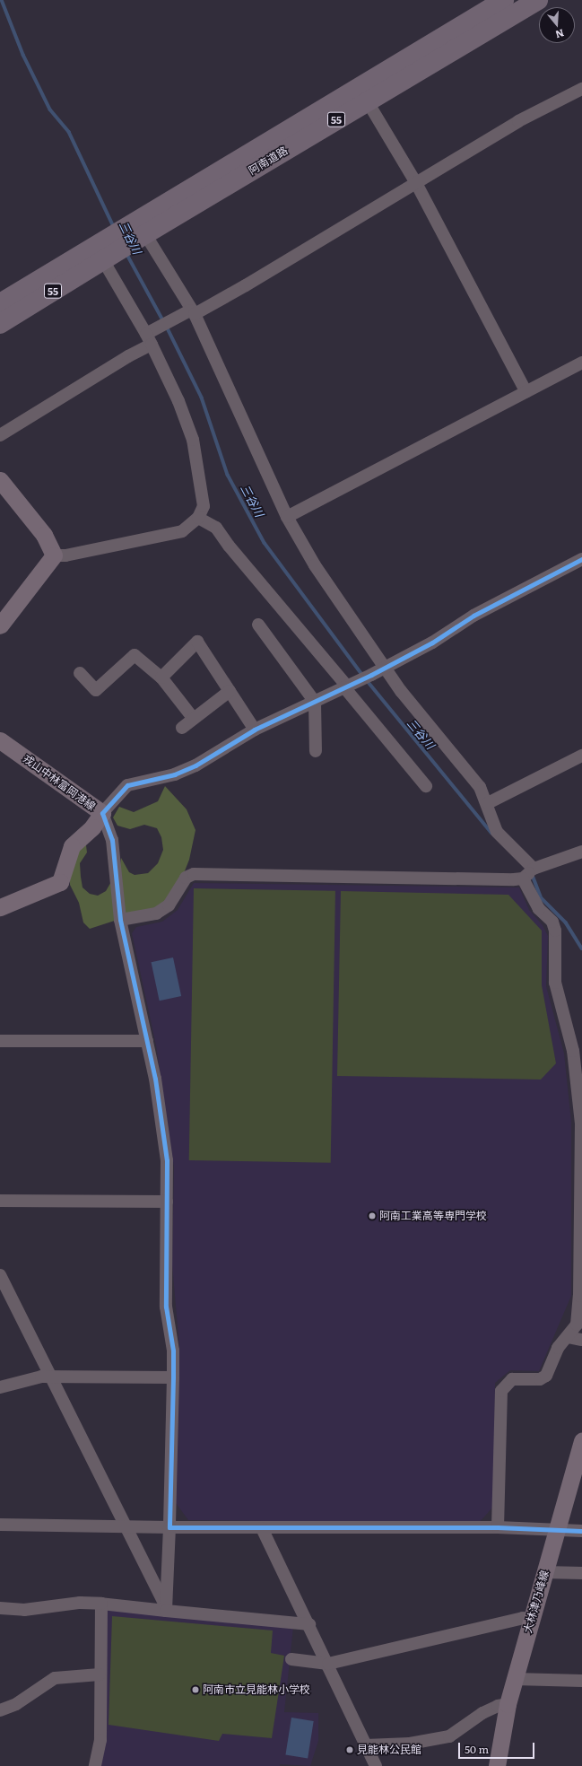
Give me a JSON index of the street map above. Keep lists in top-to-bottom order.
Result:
{
  "streets": {
    "highway": ["55", "阿南道路"],
    "main road": ["戎山中林富岡港線", "大林津乃峰線"]
  },
  "water": ["三谷川"],
  "places": ["阿南工業高等専門学校", "阿南市立見能林小学校", "見能林公民館"],
  "scale_bar": "50 m",
  "north": "bottom"
}
